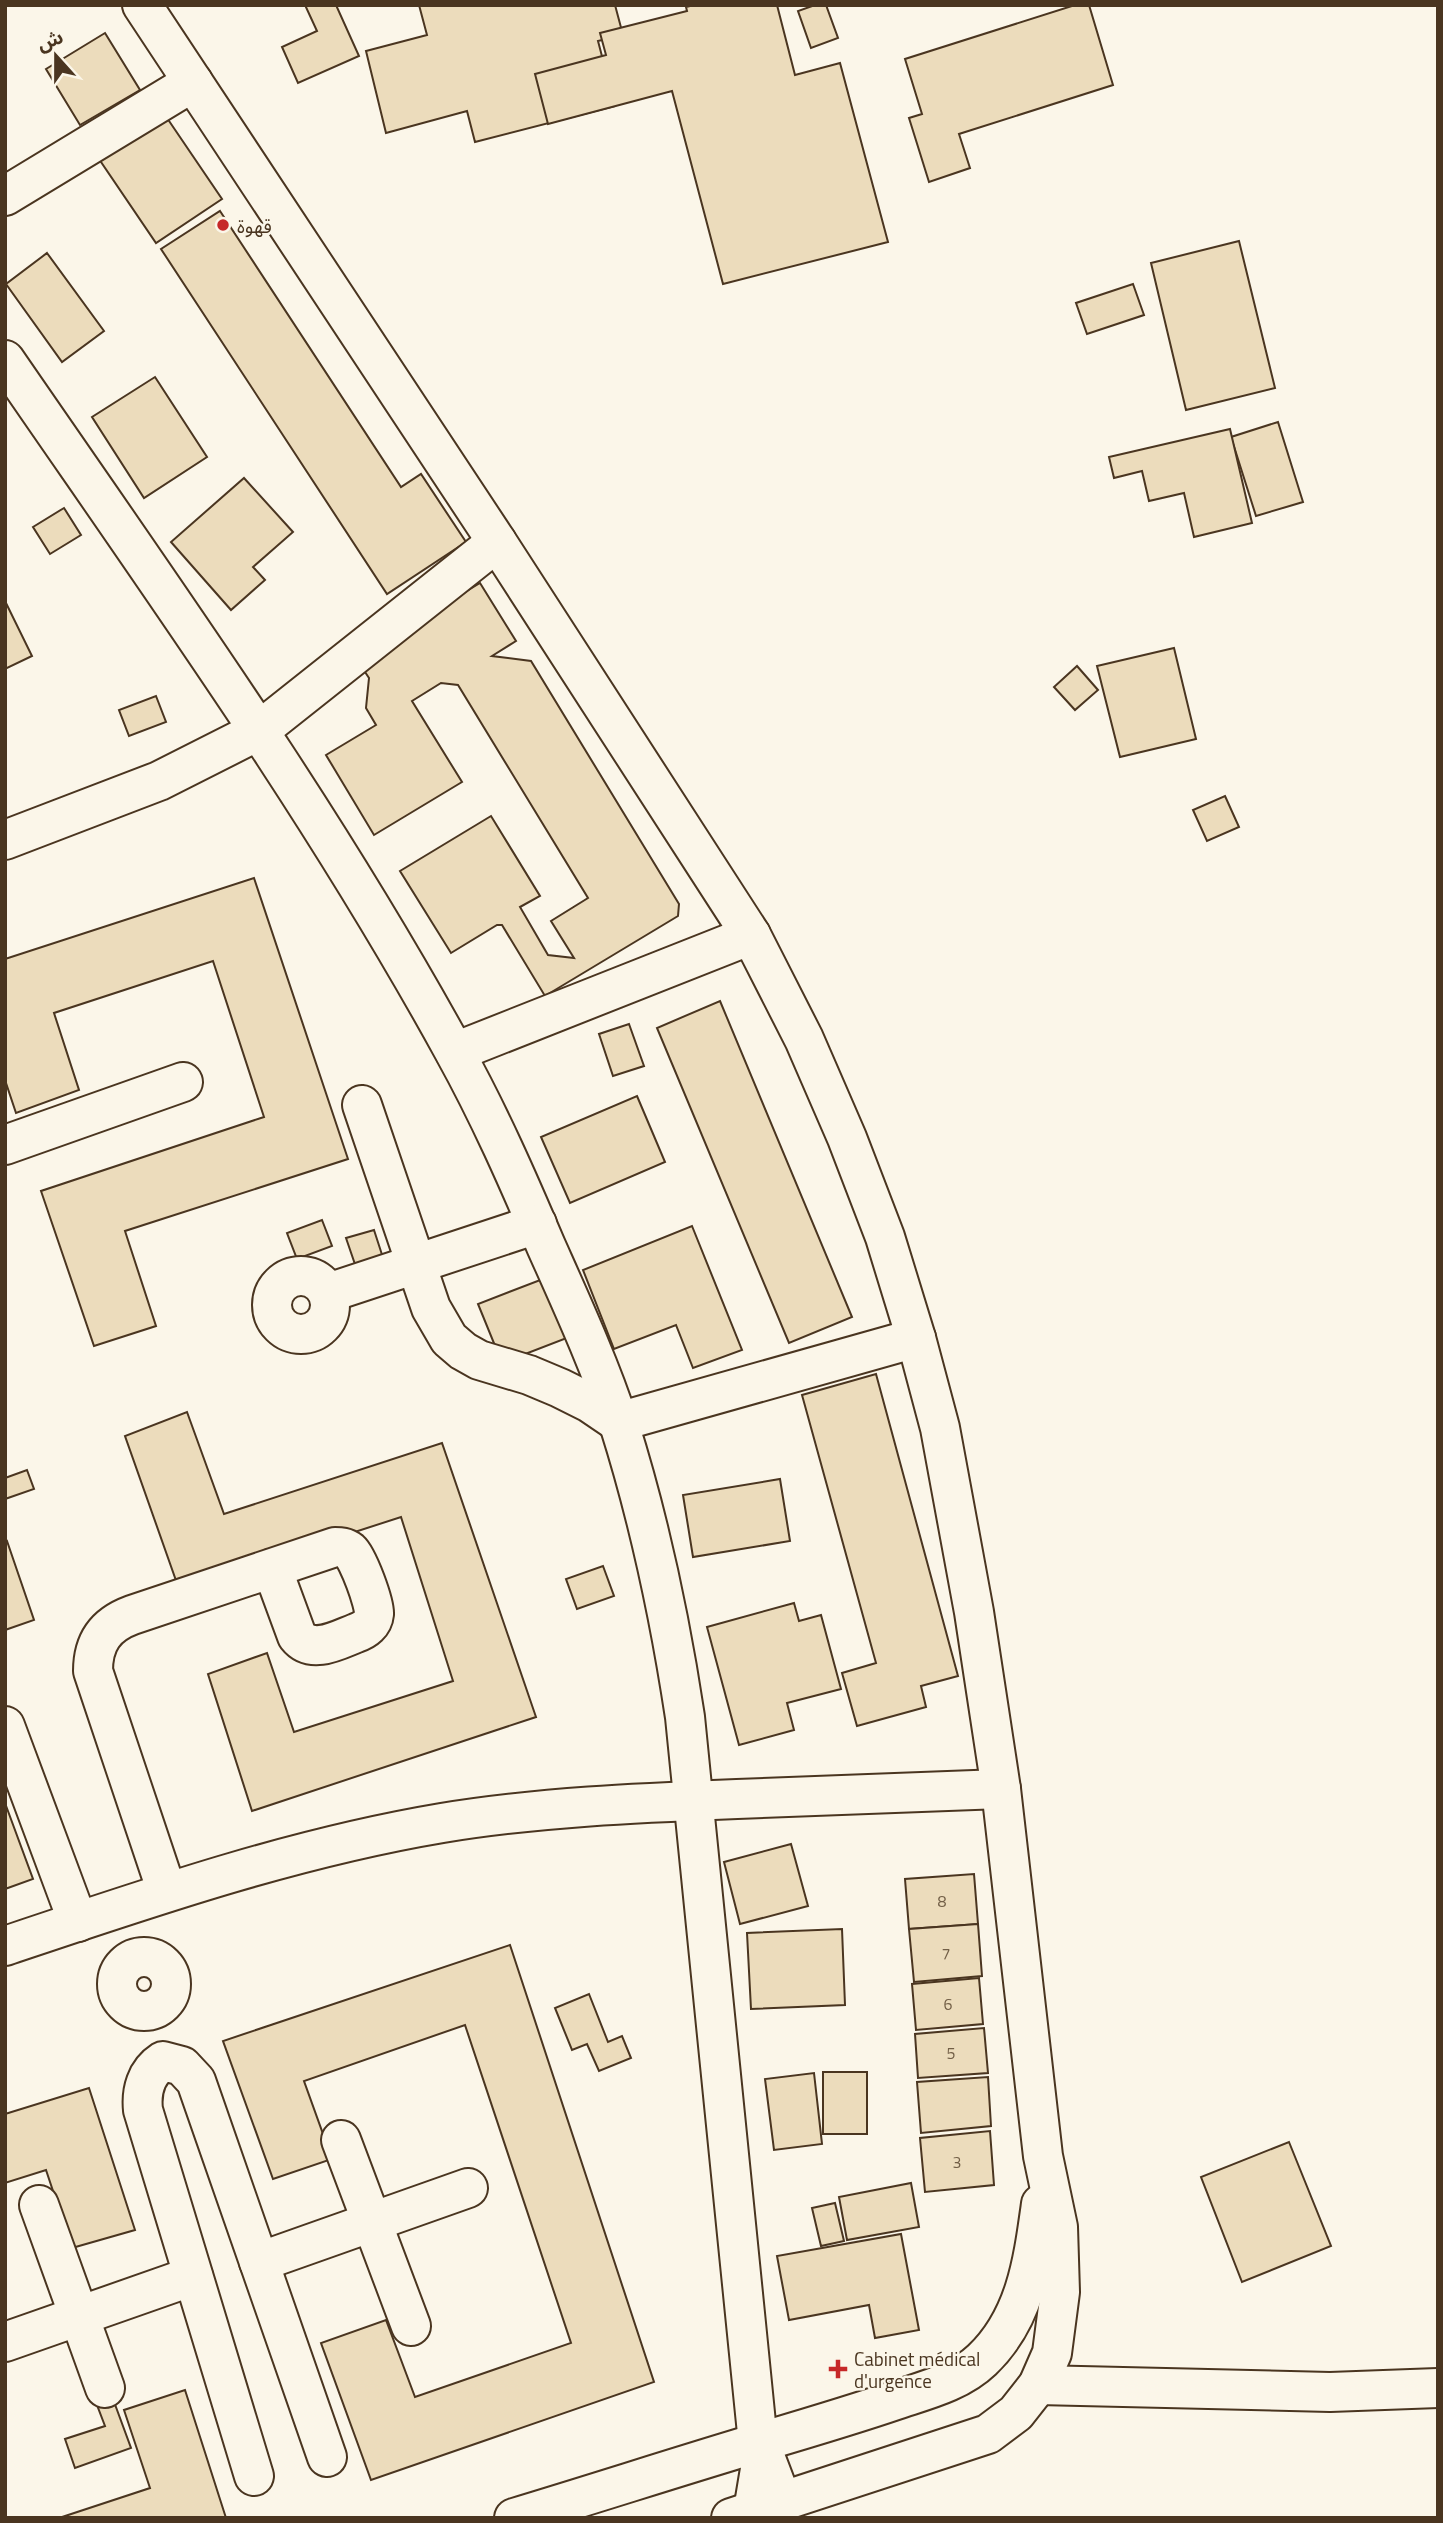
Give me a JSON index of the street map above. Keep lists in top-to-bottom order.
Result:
{
  "places": {
    "other": ["قهوة"],
    "health": ["Cabinet médical d'urgence"]
  },
  "house_numbers": [
    "8",
    "7",
    "6",
    "5",
    "3"
  ],
  "north": "top"
}
